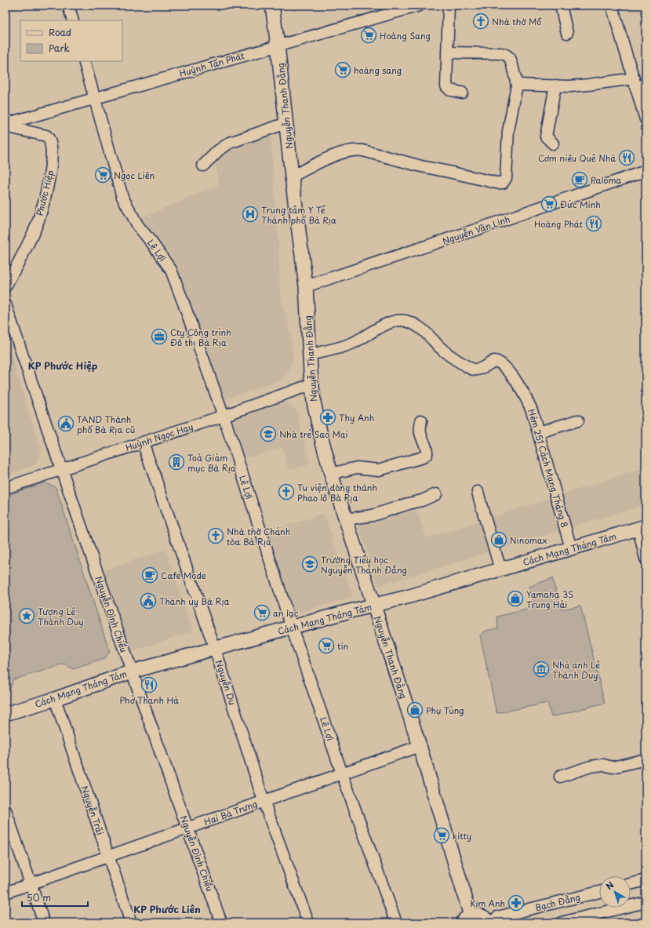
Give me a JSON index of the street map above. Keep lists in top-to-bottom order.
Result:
{
  "streets": {
    "main road": ["Nguyễn Thanh Đằng", "Cách Mạng Tháng Tám"],
    "street": [
      "Huỳnh Tấn Phát",
      "Phước Hiệp",
      "Nguyễn Văn Linh",
      "Lê Lợi",
      "Huỳnh Ngọc Hay",
      "Hẻm 251 Cách Mạng Tháng 8",
      "Nguyễn Đình Chiểu",
      "Nguyễn Du",
      "Nguyễn Trãi",
      "Hai Bà Trưng",
      "Bạch Đằng"
    ]
  },
  "crossings": [
    ["Huỳnh Tấn Phát", "Nguyễn Thanh Đằng"],
    ["Huỳnh Tấn Phát", "Phước Hiệp"],
    ["Huỳnh Tấn Phát", "Lê Lợi"],
    ["Nguyễn Thanh Đằng", "Nguyễn Văn Linh"],
    ["Nguyễn Thanh Đằng", "Huỳnh Ngọc Hay"],
    ["Nguyễn Thanh Đằng", "Hẻm 251 Cách Mạng Tháng 8"],
    ["Nguyễn Thanh Đằng", "Cách Mạng Tháng Tám"],
    ["Nguyễn Thanh Đằng", "Hai Bà Trưng"],
    ["Lê Lợi", "Huỳnh Ngọc Hay"],
    ["Lê Lợi", "Cách Mạng Tháng Tám"],
    ["Lê Lợi", "Hai Bà Trưng"],
    ["Huỳnh Ngọc Hay", "Nguyễn Đình Chiểu"],
    ["Huỳnh Ngọc Hay", "Nguyễn Du"],
    ["Hẻm 251 Cách Mạng Tháng 8", "Cách Mạng Tháng Tám"],
    ["Cách Mạng Tháng Tám", "Nguyễn Đình Chiểu"],
    ["Cách Mạng Tháng Tám", "Nguyễn Du"],
    ["Cách Mạng Tháng Tám", "Nguyễn Trãi"],
    ["Nguyễn Đình Chiểu", "Hai Bà Trưng"],
    ["Nguyễn Du", "Hai Bà Trưng"],
    ["Nguyễn Trãi", "Hai Bà Trưng"]
  ],
  "districts": ["KP Phước Hiệp", "KP Phước Liên"],
  "places": {
    "church": ["Nhà thờ Mồ", "Tu viện dòng thánh Phao lô Bà Rịa", "Nhà thờ Chánh tòa Bà Rịa"],
    "supermarket": [
      "Hoàng Sang",
      "hoàng sang",
      "Ngọc Liên",
      "Đức Minh",
      "an lạc",
      "tín",
      "kitty"
    ],
    "restaurant": ["Cơm niêu Quê Nhà", "Hoàng Phát", "Phở Thanh Hà"],
    "cafe": ["Paloma", "Cafe Mode"],
    "hospital": ["Trung tâm Y Tế Thành phố Bà Rịa"],
    "office": ["Cty Công trình Đô thị Bà Rịa"],
    "pharmacy": ["Thy Anh", "Kim Anh"],
    "public building": ["TAND Thành phố Bà Rịa cũ", "Thành ủy Bà Rịa"],
    "school or university": ["Nhà trẻ Sao Mai", "Trường Tiểu học Nguyễn Thanh Đằng"],
    "building": ["Toà Giám mục Bà Rịa"],
    "shop": ["Ninomax", "Yamaha 3S Trung Hải", "Phụ Tùng"],
    "place": ["Tượng Lê Thành Duy"],
    "museum": ["Nhà anh Lê Thành Duy"]
  },
  "legend": ["Road", "Park"],
  "scale_bar": "50 m",
  "north": "top left"
}
